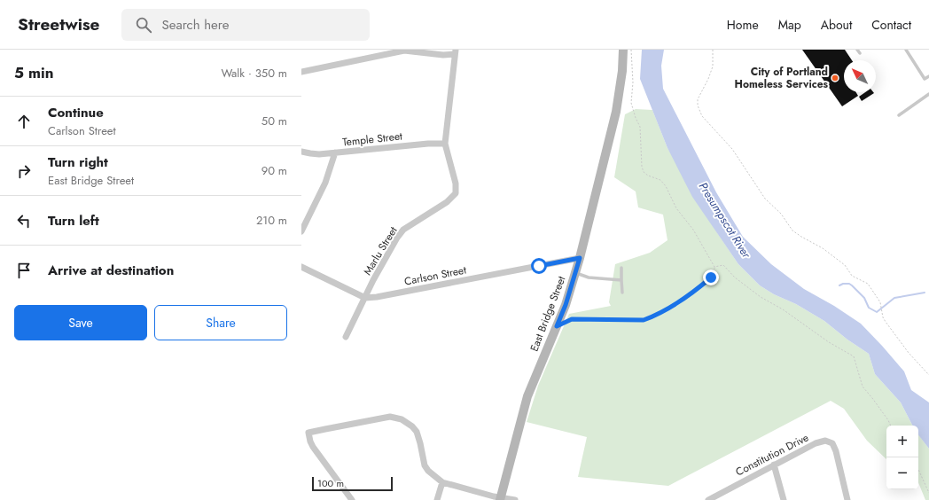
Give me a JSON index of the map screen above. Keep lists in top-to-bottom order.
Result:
{
  "streets": {
    "street": [
      "Temple Street",
      "Marlu Street",
      "Carlson Street",
      "East Bridge Street",
      "Constitution Drive"
    ]
  },
  "crossings": [
    ["Temple Street", "Marlu Street"],
    ["Marlu Street", "Carlson Street"],
    ["Carlson Street", "East Bridge Street"]
  ],
  "water": ["Presumpscot River"],
  "places": ["City of Portland Homeless Services"],
  "scale_bar": "100 m",
  "north": "top left",
  "page": {
    "header": "Streetwise",
    "search": "Search here",
    "nav": [
      "Home",
      "Map",
      "About",
      "Contact"
    ],
    "heading": ["5 min", "Walk · 350 m"],
    "list": [
      ["Continue", "Carlson Street", "50 m"],
      ["Turn right", "East Bridge Street", "90 m"],
      ["Turn left", "210 m"],
      "Arrive at destination"
    ],
    "buttons": ["Save", "Share"],
    "map_buttons": ["+", "−"],
    "scale": "100 m"
  }
}
